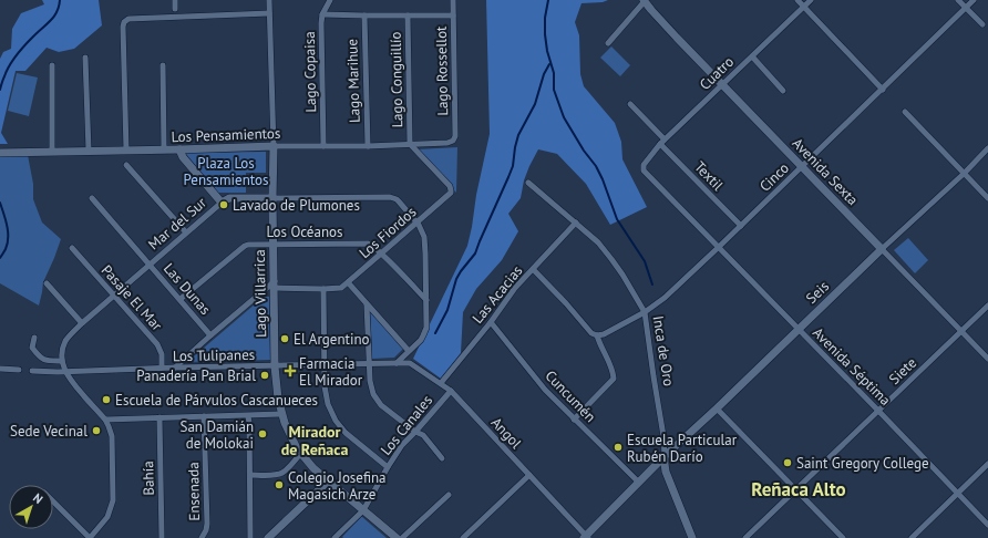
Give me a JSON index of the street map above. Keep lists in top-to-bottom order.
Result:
{
  "streets": {
    "street": [
      "Lago Rossellot",
      "Lago Copaisa",
      "Cuatro",
      "Lago Conguillío",
      "Lago Marihue",
      "Los Pensamientos",
      "Avenida Sexta",
      "Textil",
      "Cinco",
      "Mar del Sur",
      "Los Océanos",
      "Los Fiordos",
      "Las Dunas",
      "Seis",
      "Lago Villarrica",
      "Las Acacias",
      "Pasaje El Mar",
      "Inca de Oro",
      "Los Tulipanes",
      "Avenida Séptima",
      "Siete",
      "Cuncumén",
      "Los Canales",
      "Angol",
      "Bahía",
      "Ensenada"
    ]
  },
  "crossings": [
    ["Lago Rossellot", "Los Pensamientos"],
    ["Lago Copaisa", "Los Pensamientos"],
    ["Cuatro", "Avenida Sexta"],
    ["Cuatro", "Textil"],
    ["Cuatro", "Avenida Séptima"],
    ["Lago Conguillío", "Los Pensamientos"],
    ["Lago Conguillío", "Los Fiordos"],
    ["Lago Marihue", "Los Pensamientos"],
    ["Los Pensamientos", "Los Fiordos"],
    ["Los Pensamientos", "Lago Villarrica"],
    ["Avenida Sexta", "Cinco"],
    ["Avenida Sexta", "Seis"],
    ["Avenida Sexta", "Siete"],
    ["Textil", "Cinco"],
    ["Cinco", "Inca de Oro"],
    ["Cinco", "Avenida Séptima"],
    ["Mar del Sur", "Los Océanos"],
    ["Mar del Sur", "Los Fiordos"],
    ["Mar del Sur", "Las Dunas"],
    ["Mar del Sur", "Lago Villarrica"],
    ["Mar del Sur", "Pasaje El Mar"],
    ["Mar del Sur", "Los Tulipanes"],
    ["Mar del Sur", "Angol"],
    ["Los Océanos", "Los Fiordos"],
    ["Los Océanos", "Las Dunas"],
    ["Los Océanos", "Lago Villarrica"],
    ["Los Fiordos", "Lago Villarrica"],
    ["Seis", "Inca de Oro"],
    ["Seis", "Avenida Séptima"],
    ["Seis", "Cuncumén"],
    ["Seis", "Angol"],
    ["Lago Villarrica", "Los Tulipanes"],
    ["Lago Villarrica", "Los Canales"],
    ["Las Acacias", "Inca de Oro"],
    ["Las Acacias", "Cuncumén"],
    ["Las Acacias", "Angol"],
    ["Pasaje El Mar", "Los Tulipanes"],
    ["Los Tulipanes", "Angol"],
    ["Avenida Séptima", "Siete"],
    ["Los Canales", "Angol"]
  ],
  "districts": ["Mirador de Reñaca", "Reñaca Alto"],
  "parks": ["Plaza Los Pensamientos"],
  "places": {
    "other": [
      "Lavado de Plumones",
      "El Argentino",
      "Panadería Pan Brial",
      "Escuela de Párvulos Cascanueces",
      "Sede Vecinal",
      "San Damián de Molokai",
      "Escuela Particular Rubén Darío",
      "Saint Gregory College",
      "Colegio Josefina Magasich Arze"
    ],
    "health": ["Farmacia El Mirador"]
  },
  "north": "top right"
}
